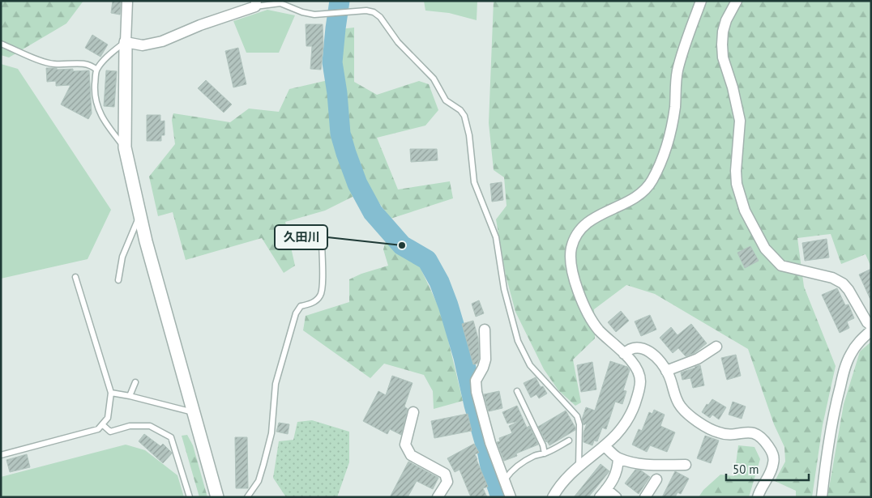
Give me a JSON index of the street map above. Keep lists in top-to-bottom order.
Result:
{
  "places": ["久田川"],
  "scale_bar": "50 m"
}
